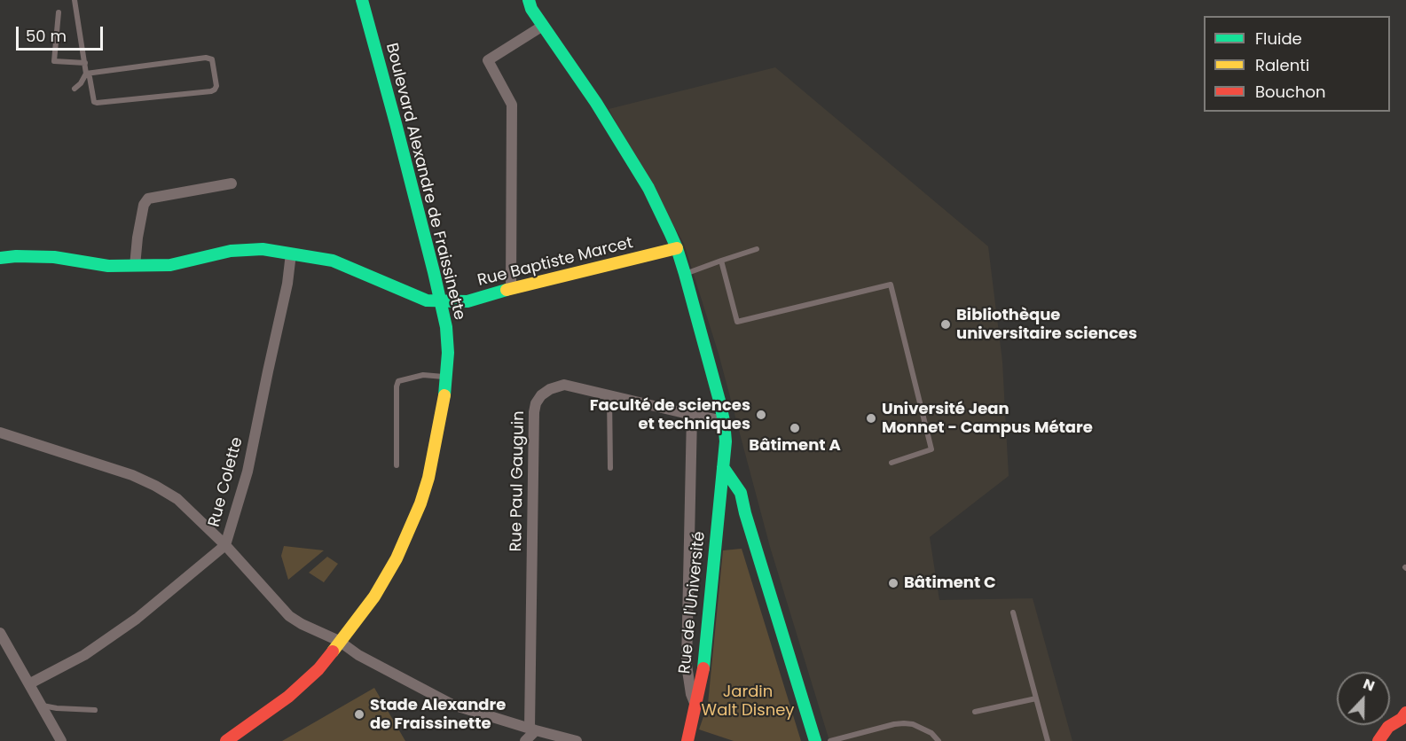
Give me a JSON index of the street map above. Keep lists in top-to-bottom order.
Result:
{
  "streets": {
    "street": [
      "Boulevard Alexandre de Fraissinette",
      "Rue Baptiste Marcet",
      "Rue Paul Gauguin",
      "Rue Colette",
      "Rue de l'Université"
    ]
  },
  "crossings": [
    ["Boulevard Alexandre de Fraissinette", "Rue Baptiste Marcet"],
    ["Rue Baptiste Marcet", "Rue Colette"],
    ["Rue Baptiste Marcet", "Rue de l'Université"],
    ["Rue Paul Gauguin", "Rue de l'Université"]
  ],
  "parks": ["Jardin Walt Disney"],
  "places": [
    "Bibliothèque universitaire sciences",
    "Faculté de sciences et techniques",
    "Université Jean Monnet - Campus Métare",
    "Bâtiment A",
    "Bâtiment C",
    "Stade Alexandre de Fraissinette"
  ],
  "legend": ["Fluide", "Ralenti", "Bouchon"],
  "scale_bar": "50 m",
  "north": "top"
}
